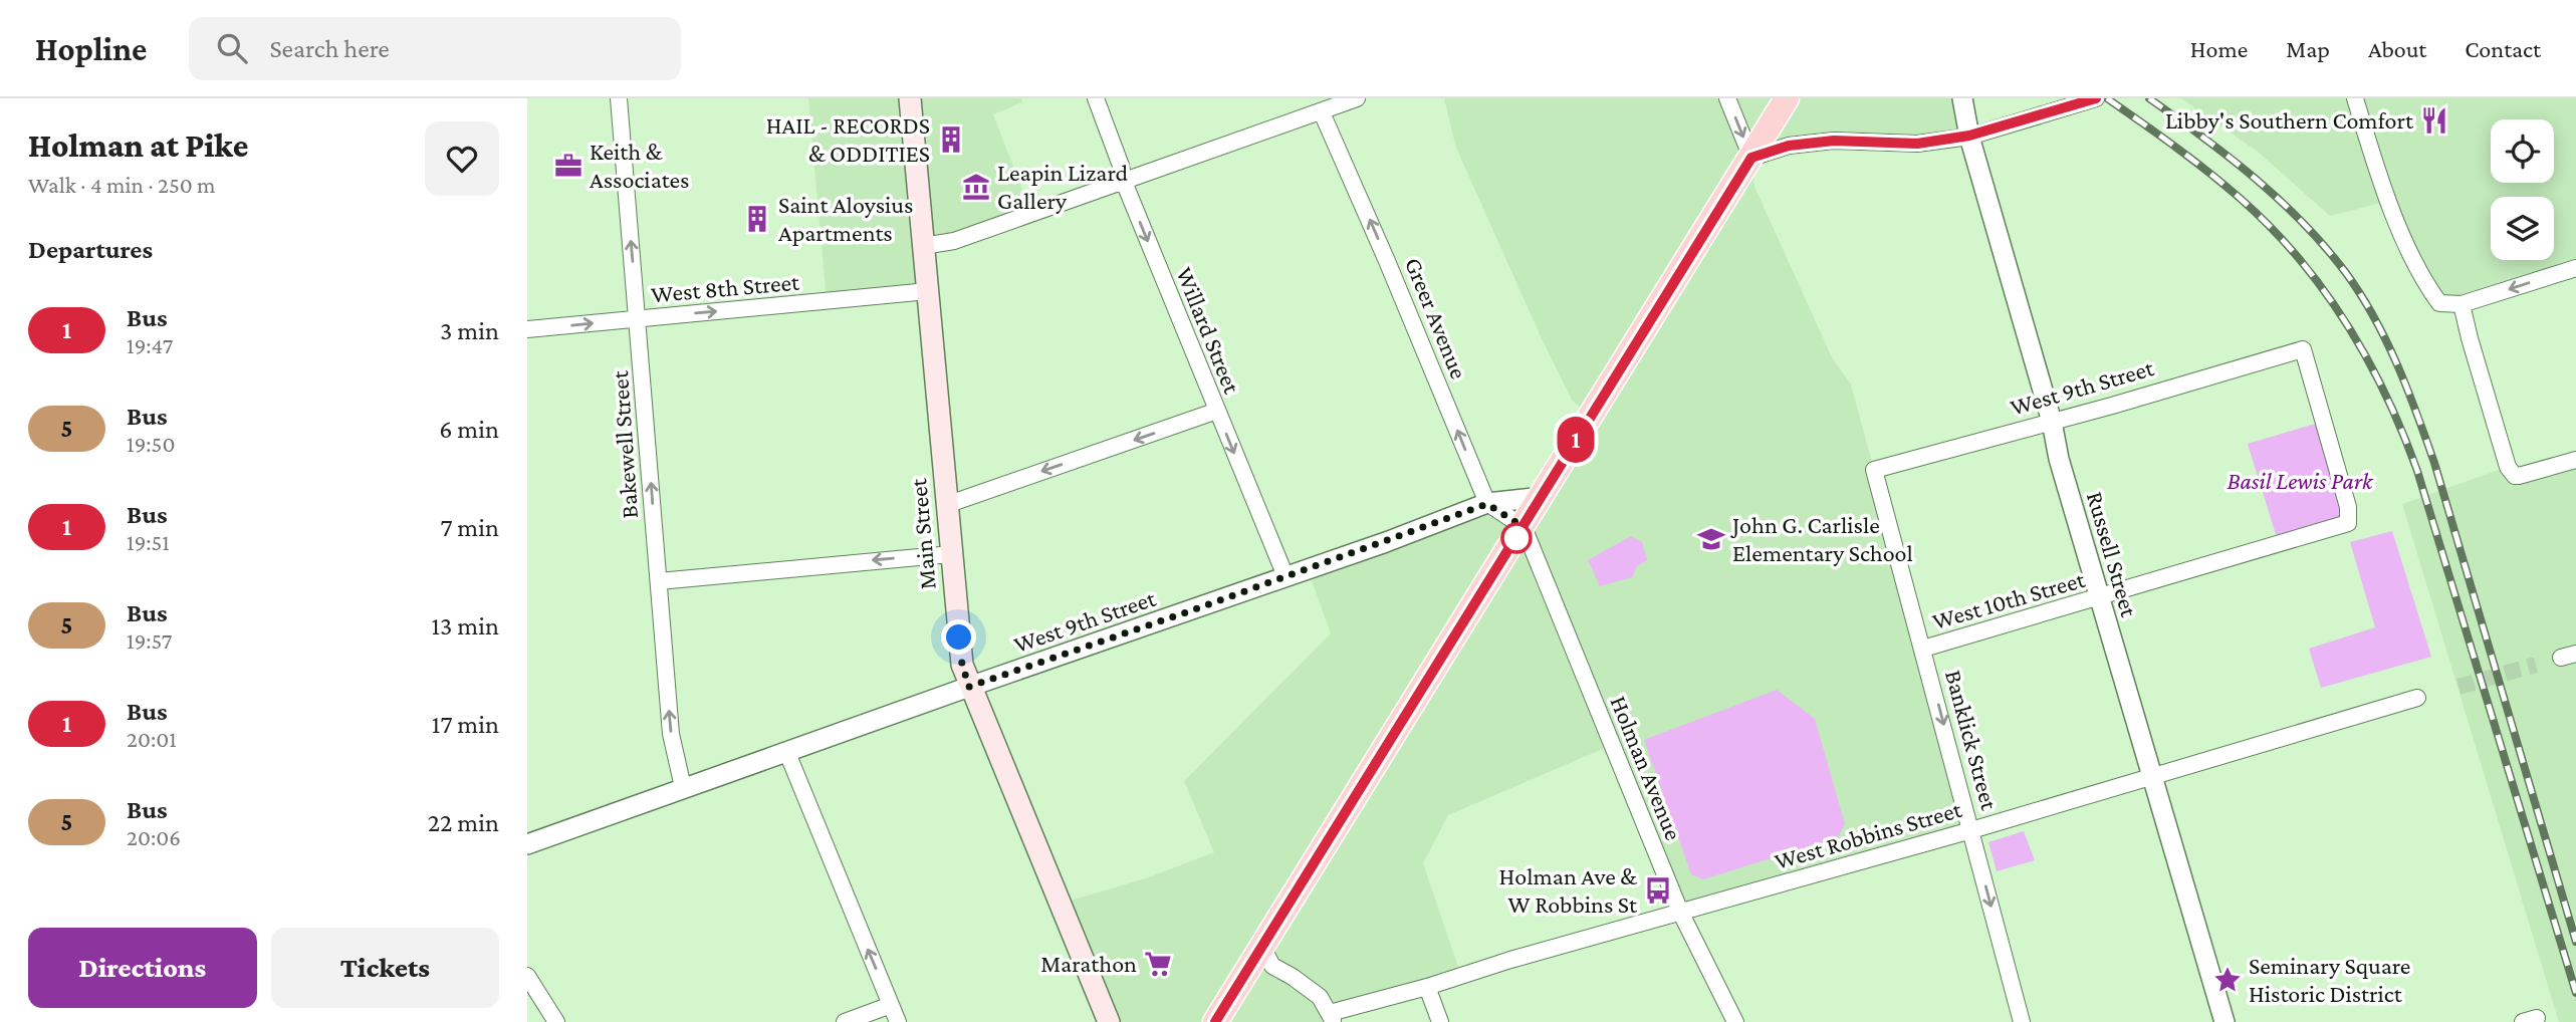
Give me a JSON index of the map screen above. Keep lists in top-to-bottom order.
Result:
{
  "streets": {
    "main road": ["Main Street"],
    "street": [
      "West 8th Street",
      "Greer Avenue",
      "Willard Street",
      "West 9th Street",
      "Bakewell Street",
      "Russell Street",
      "West 10th Street",
      "Banklick Street",
      "Holman Avenue",
      "West Robbins Street"
    ]
  },
  "crossings": [
    ["West 8th Street", "Bakewell Street"],
    ["West 8th Street", "Main Street"],
    ["Greer Avenue", "West 9th Street"],
    ["Willard Street", "West 9th Street"],
    ["West 9th Street", "Bakewell Street"],
    ["West 9th Street", "Main Street"],
    ["West 9th Street", "Russell Street"],
    ["West 9th Street", "West 10th Street"],
    ["West 9th Street", "Banklick Street"],
    ["Russell Street", "West 10th Street"],
    ["Russell Street", "West Robbins Street"],
    ["West 10th Street", "Banklick Street"],
    ["Banklick Street", "West Robbins Street"],
    ["Holman Avenue", "West Robbins Street"]
  ],
  "one_way": [
    "West 8th Street",
    "Greer Avenue",
    "Willard Street",
    "Bakewell Street",
    "Banklick Street"
  ],
  "parks": ["Basil Lewis Park"],
  "places": {
    "restaurant": ["Libby's Southern Comfort"],
    "building": ["HAIL - RECORDS & ODDITIES", "Saint Aloysius Apartments"],
    "office": ["Keith & Associates"],
    "museum": ["Leapin Lizard Gallery"],
    "school or university": ["John G. Carlisle Elementary School"],
    "bus stop": ["Holman Ave & W Robbins St"],
    "supermarket": ["Marathon"],
    "place": ["Seminary Square Historic District"]
  },
  "lines": ["bus line 1"],
  "page": {
    "header": "Hopline",
    "search": "Search here",
    "nav": [
      "Home",
      "Map",
      "About",
      "Contact"
    ],
    "heading": [
      ["Holman at Pike", "Walk · 4 min · 250 m"],
      "Departures"
    ],
    "on_map": "1",
    "list": [
      {
        "mark": "1",
        "name": "Bus",
        "note": "19:47",
        "value": "3 min"
      },
      {
        "mark": "5",
        "name": "Bus",
        "note": "19:50",
        "value": "6 min"
      },
      {
        "mark": "1",
        "name": "Bus",
        "note": "19:51",
        "value": "7 min"
      },
      {
        "mark": "5",
        "name": "Bus",
        "note": "19:57",
        "value": "13 min"
      },
      {
        "mark": "1",
        "name": "Bus",
        "note": "20:01",
        "value": "17 min"
      },
      {
        "mark": "5",
        "name": "Bus",
        "note": "20:06",
        "value": "22 min"
      }
    ],
    "buttons": ["Directions", "Tickets"]
  }
}
